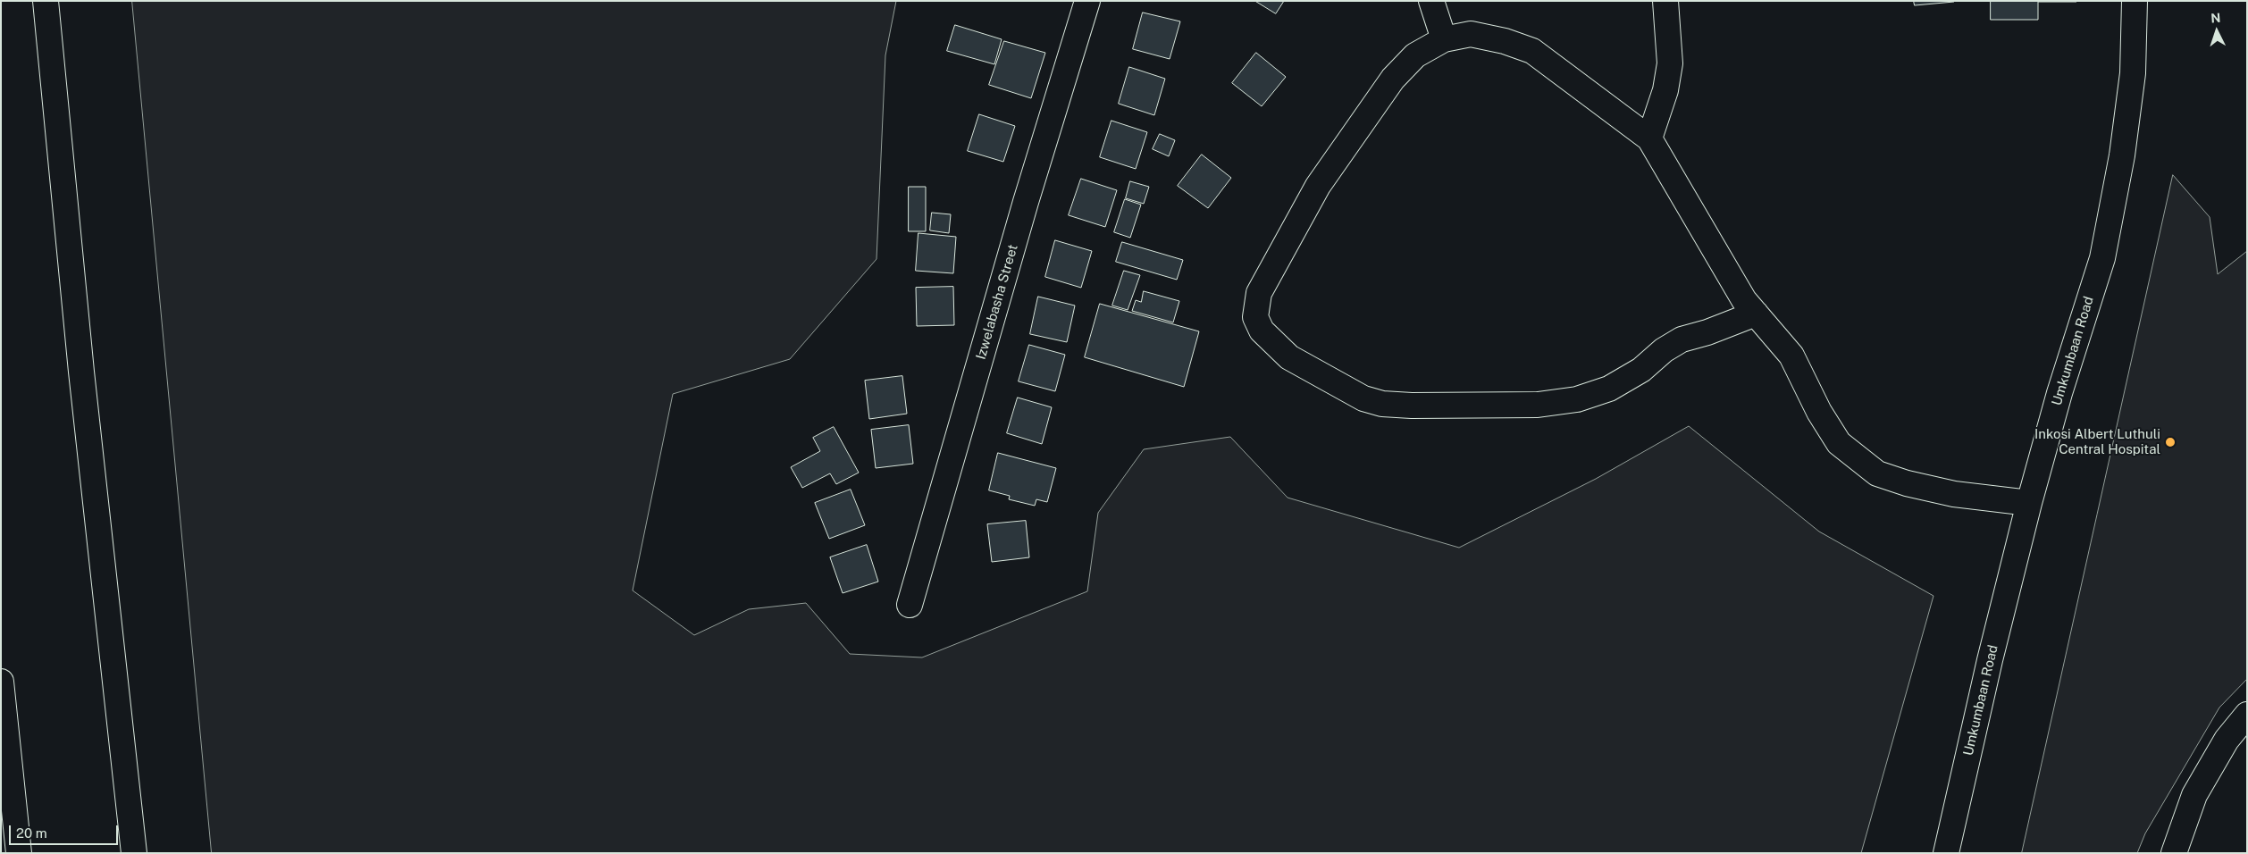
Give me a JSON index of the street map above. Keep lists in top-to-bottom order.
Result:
{
  "streets": {
    "main road": ["Izwelabasha Street", "Umkumbaan Road"]
  },
  "places": ["Inkosi Albert Luthuli Central Hospital"],
  "scale_bar": "20 m",
  "north": "top"
}
